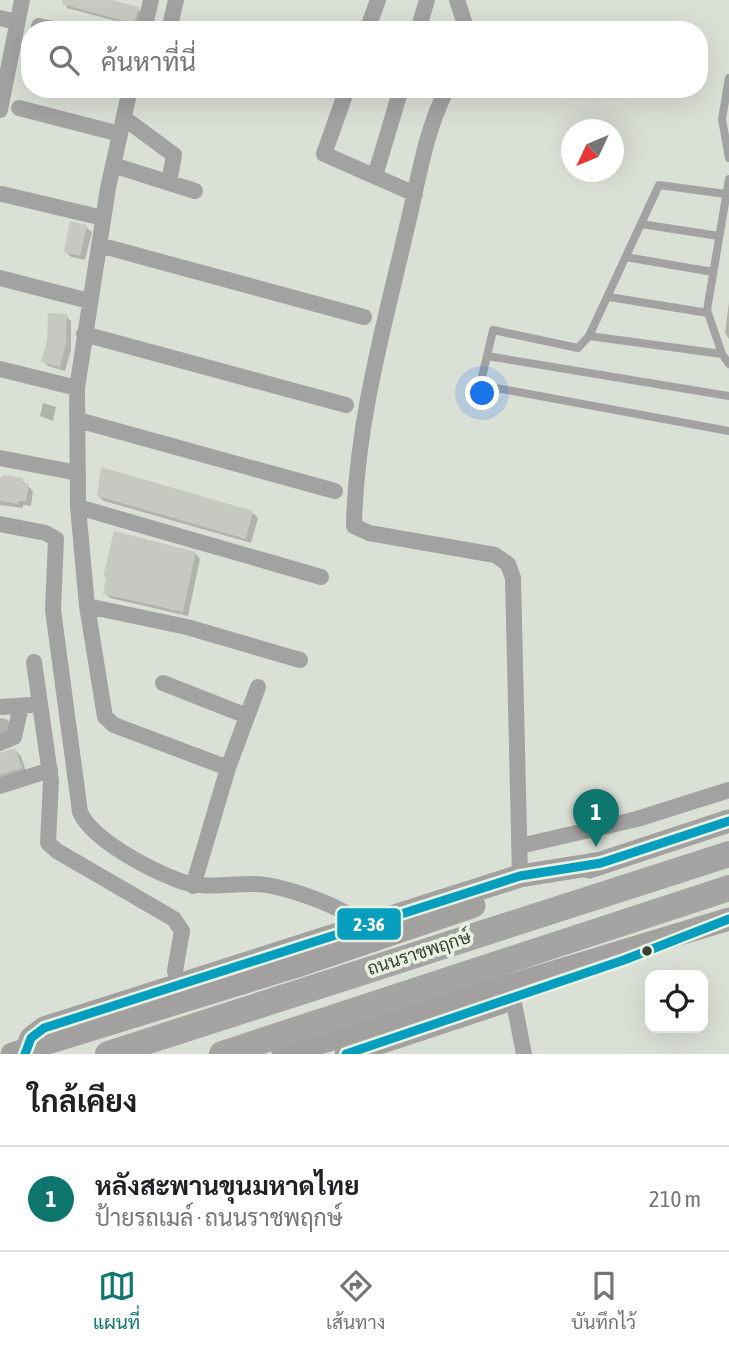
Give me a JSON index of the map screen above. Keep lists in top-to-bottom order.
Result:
{
  "streets": {
    "main road": ["ถนนราชพฤกษ์"]
  },
  "lines": ["transit line 2-36"],
  "north": "bottom left",
  "page": {
    "search": "ค้นหาที่นี่",
    "pins": "1",
    "heading": "ใกล้เคียง",
    "list": [
      {
        "mark": "1",
        "name": "หลังสะพานขุนมหาดไทย",
        "note": "ป้ายรถเมล์ · ถนนราชพฤกษ์",
        "value": "210 m"
      }
    ],
    "nav": ["แผนที่", "เส้นทาง", "บันทึกไว้"]
  }
}
